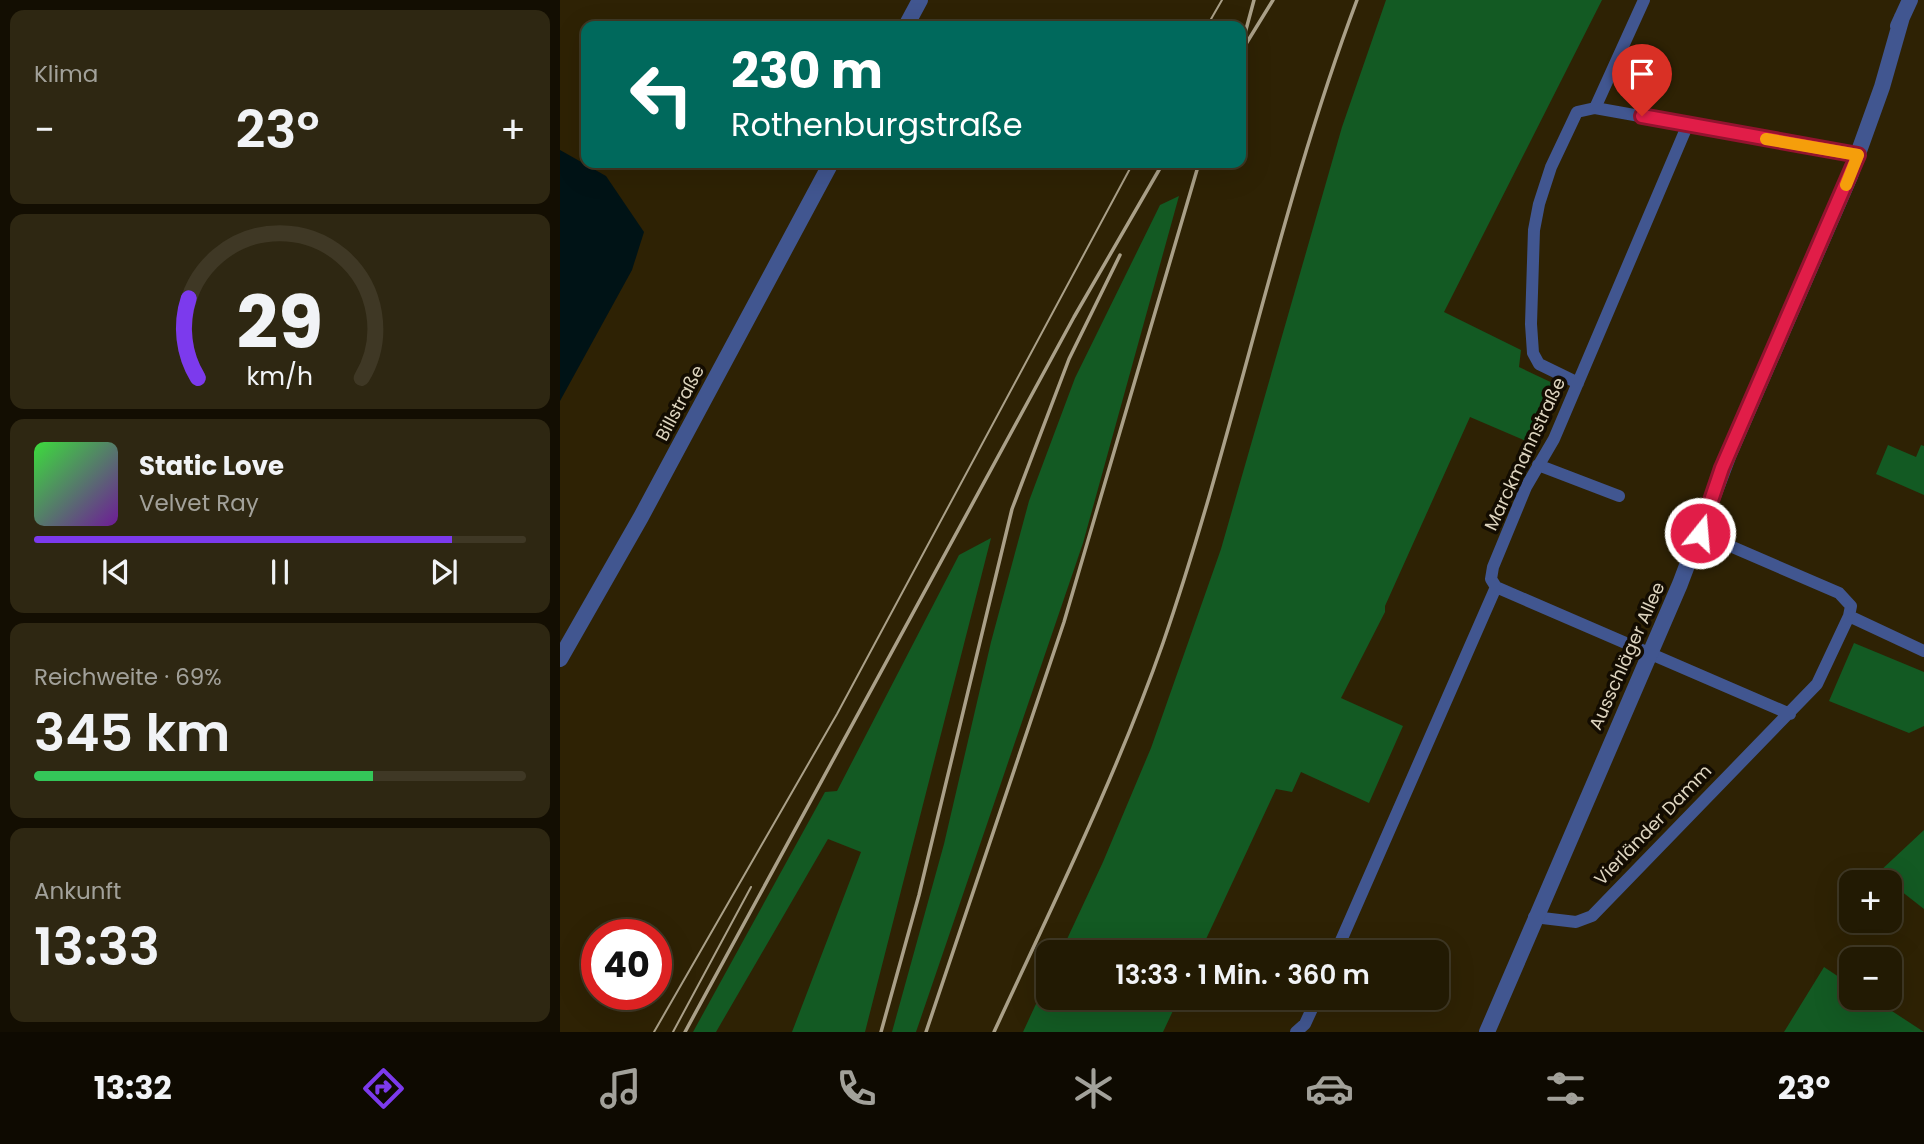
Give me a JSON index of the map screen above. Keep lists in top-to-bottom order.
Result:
{
  "streets": {
    "street": [
      "Billstraße",
      "Marckmannstraße",
      "Ausschläger Allee",
      "Vierländer Damm"
    ]
  },
  "crossings": [
    ["Ausschläger Allee", "Vierländer Damm"]
  ],
  "page": {
    "tile": [
      "Klima",
      ["Reichweite · 69%", "345 km"],
      ["Ankunft", "13:33"]
    ],
    "turn": ["230 m", "Rothenburgstraße"],
    "heat": ["−", "23°", "+"],
    "song": ["Static Love", "Velvet Ray"],
    "map_buttons": ["+", "−"],
    "limit": "40",
    "trip": "13:33 · 1 Min. · 360 m",
    "tabs": ["13:32", "23°"],
    "gauge": ["29", "km/h"]
  }
}
